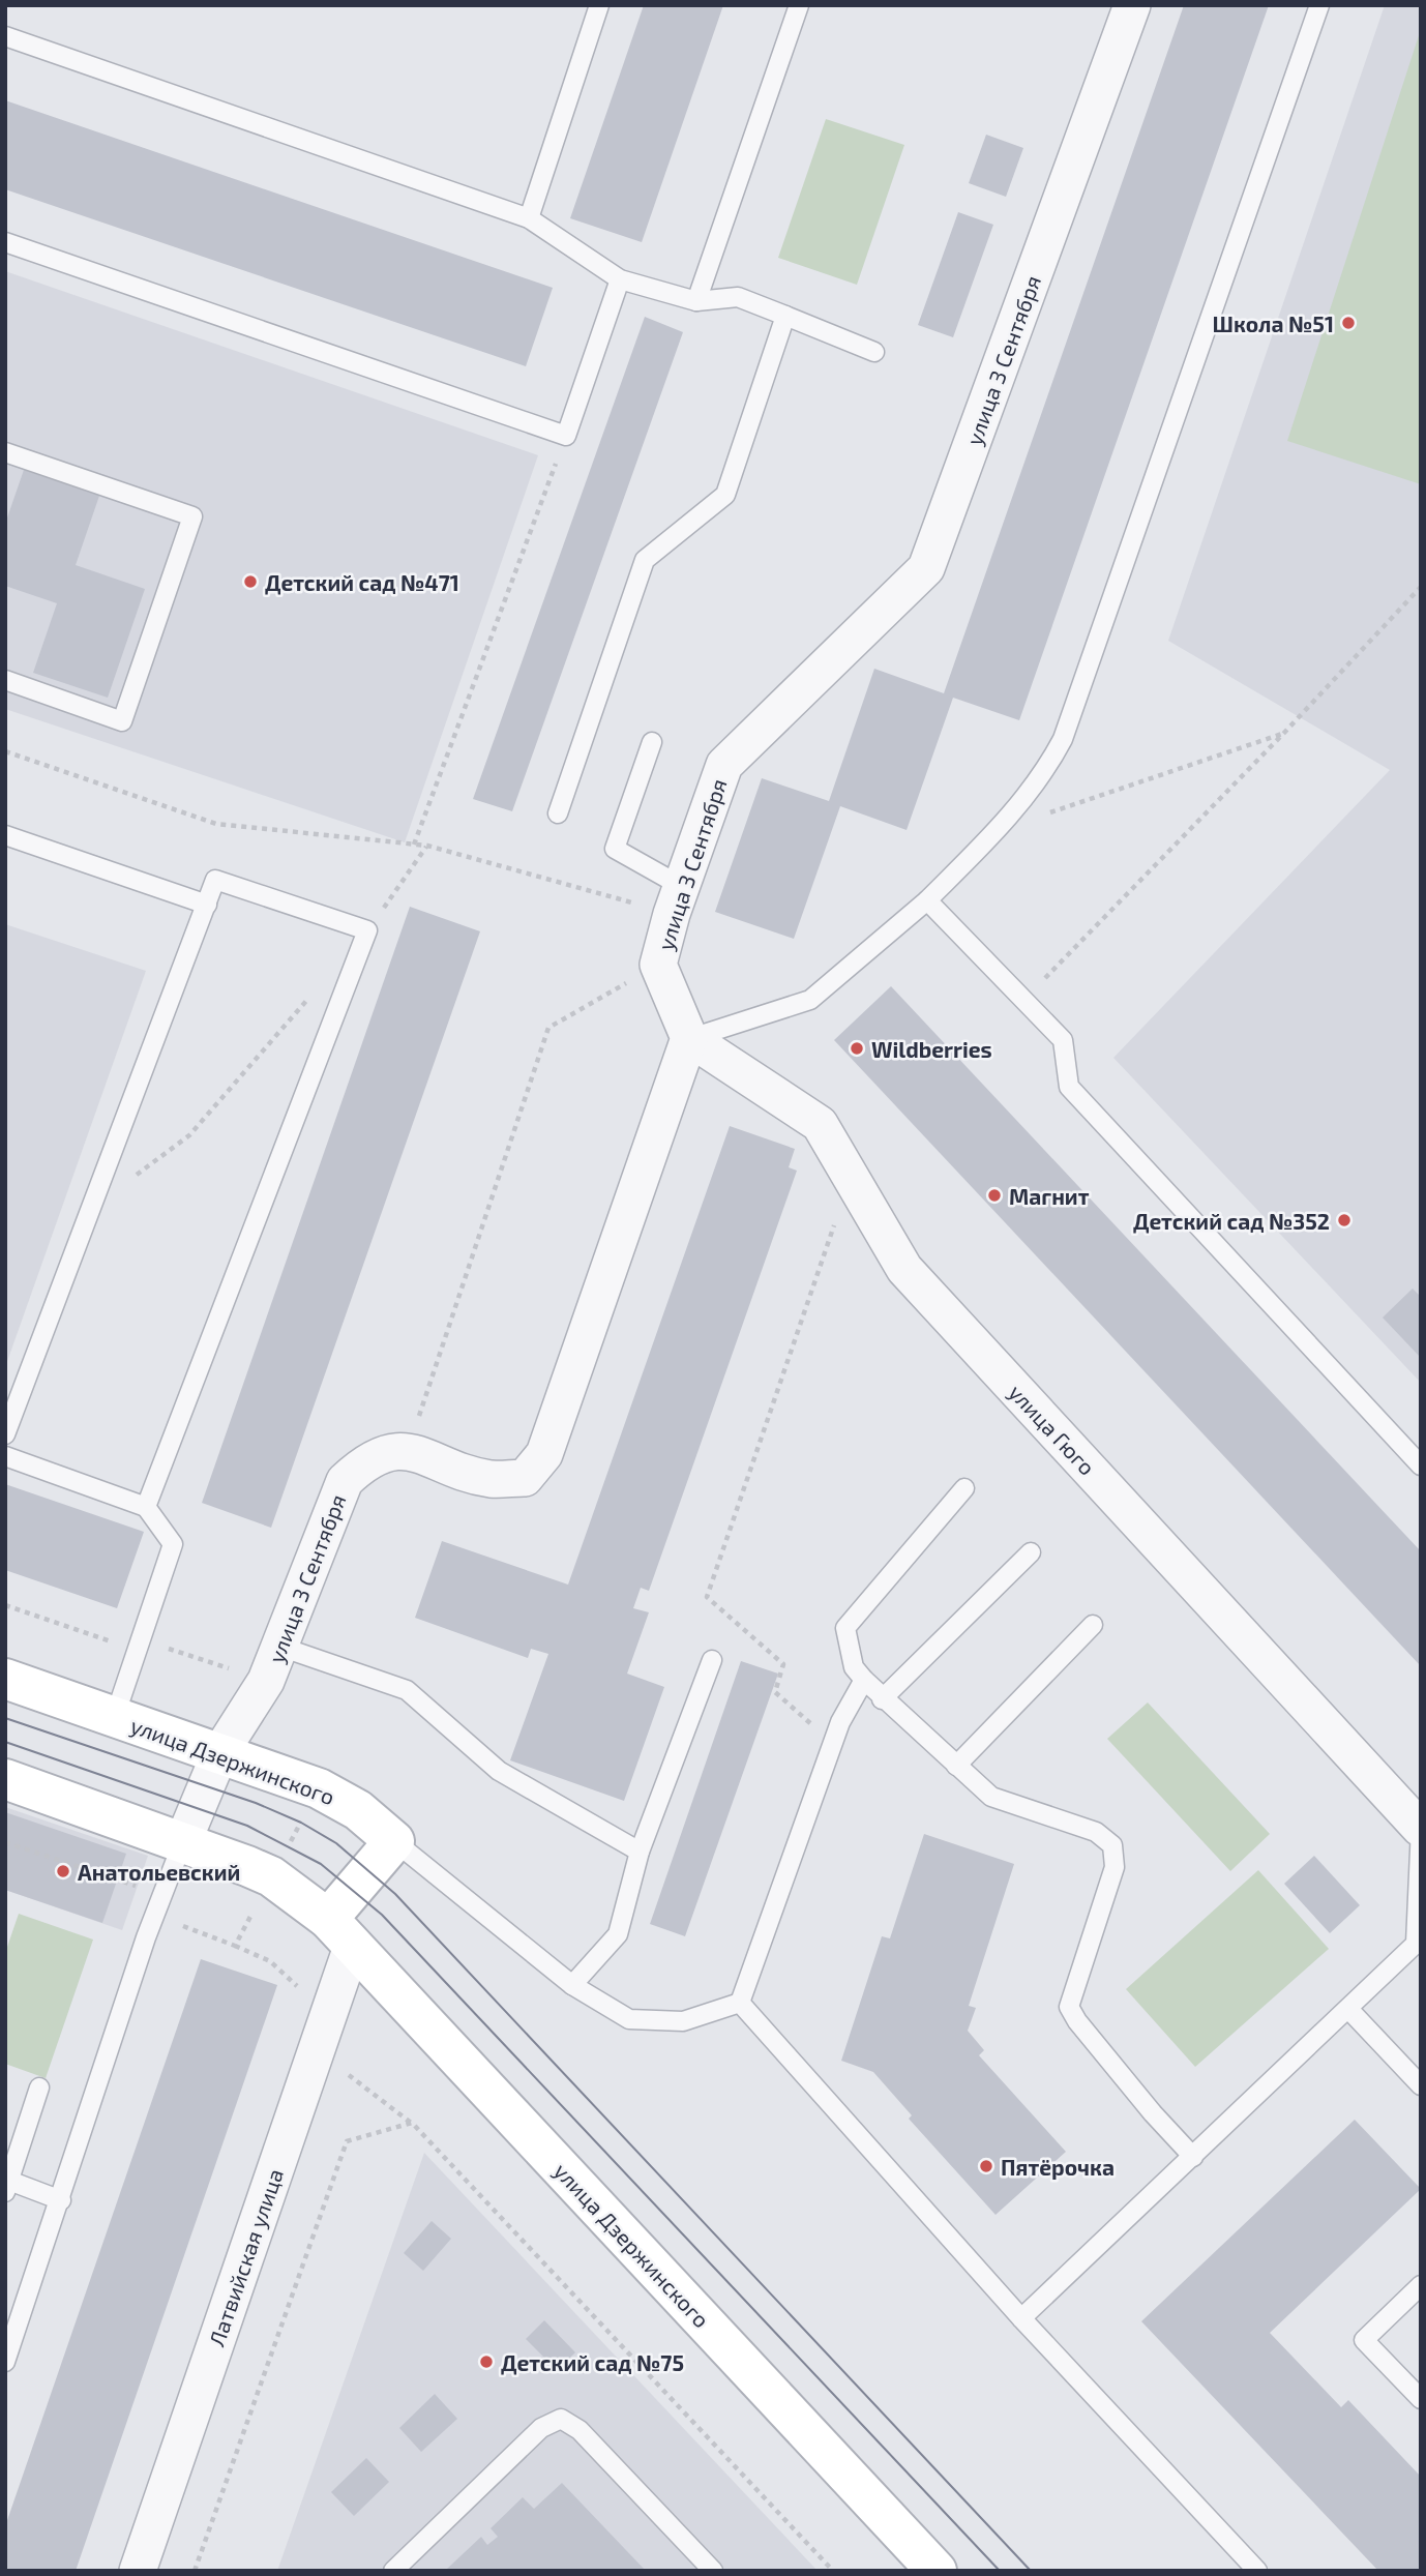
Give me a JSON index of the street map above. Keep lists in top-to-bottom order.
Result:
{
  "streets": {
    "main road": ["улица Дзержинского"],
    "street": ["улица 3 Сентября", "улица Гюго", "Латвийская улица"]
  },
  "crossings": [
    ["улица 3 Сентября", "улица Гюго"],
    ["улица 3 Сентября", "улица Дзержинского"],
    ["улица Дзержинского", "Латвийская улица"]
  ],
  "places": [
    "Школа №51",
    "Детский сад №471",
    "Wildberries",
    "Магнит",
    "Детский сад №352",
    "Анатольевский",
    "Пятёрочка",
    "Детский сад №75"
  ]
}
